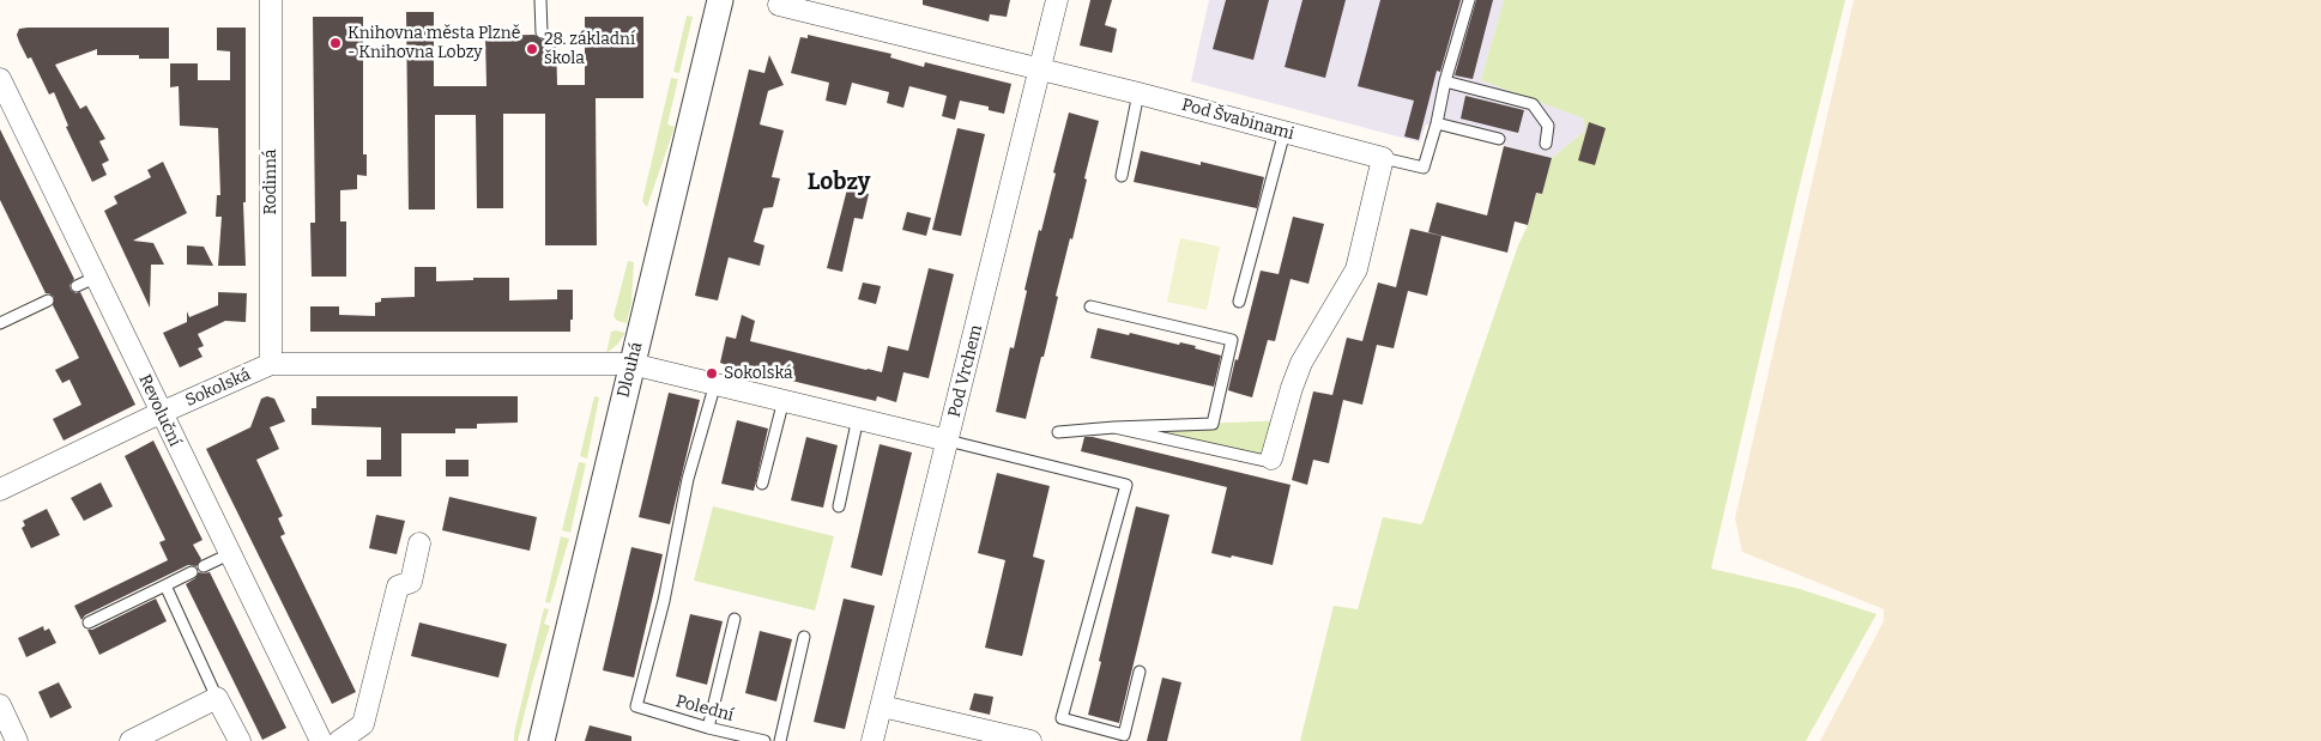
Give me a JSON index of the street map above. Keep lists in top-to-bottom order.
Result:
{
  "streets": {
    "street": [
      "Pod Švabinami",
      "Rodinná",
      "Dlouhá",
      "Pod Vrchem",
      "Sokolská",
      "Revoluční"
    ],
    "lane": ["Polední"]
  },
  "crossings": [
    ["Pod Švabinami", "Pod Vrchem"],
    ["Rodinná", "Sokolská"],
    ["Dlouhá", "Sokolská"],
    ["Pod Vrchem", "Sokolská"],
    ["Sokolská", "Revoluční"],
    ["Sokolská", "Polední"]
  ],
  "districts": ["Lobzy"],
  "places": ["Knihovna města Plzně - Knihovna Lobzy", "28. základní škola", "Sokolská"]
}
